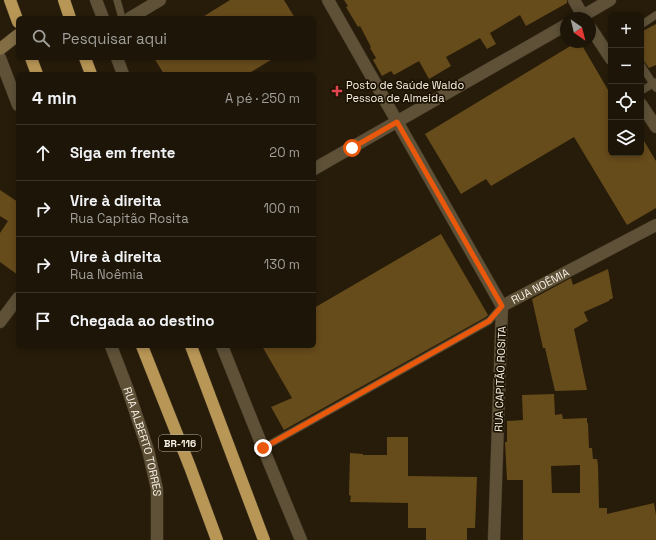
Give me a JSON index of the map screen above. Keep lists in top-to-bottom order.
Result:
{
  "streets": {
    "highway": ["BR-116"],
    "street": ["RUA NOÊMIA", "RUA CAPITÃO ROSITA", "RUA ALBERTO TORRES"]
  },
  "crossings": [
    ["RUA NOÊMIA", "RUA CAPITÃO ROSITA"]
  ],
  "places": {
    "health": ["Posto de Saúde Waldo Pessoa de Almeida"]
  },
  "north": "bottom right",
  "page": {
    "map_buttons": ["+", "−"],
    "search": "Pesquisar aqui",
    "heading": ["4 min", "A pé · 250 m"],
    "list": [
      ["Siga em frente", "20 m"],
      ["Vire à direita", "Rua Capitão Rosita", "100 m"],
      ["Vire à direita", "Rua Noêmia", "130 m"],
      "Chegada ao destino"
    ]
  }
}
